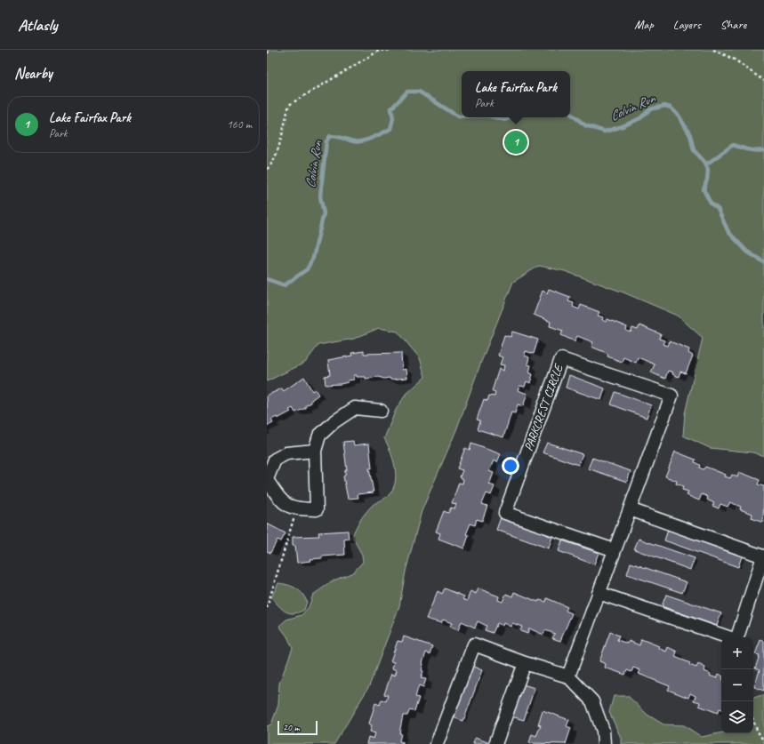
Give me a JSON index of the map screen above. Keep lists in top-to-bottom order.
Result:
{
  "streets": {
    "street": ["PARKCREST CIRCLE"]
  },
  "water": ["Colvin Run"],
  "scale_bar": "20 m",
  "page": {
    "header": "Atlasly",
    "nav": ["Map", "Layers", "Share"],
    "heading": "Nearby",
    "popup": ["Lake Fairfax Park", "Park"],
    "list": [
      {
        "mark": "1",
        "name": "Lake Fairfax Park",
        "note": "Park",
        "value": "160 m"
      }
    ],
    "pins": "1",
    "map_buttons": ["+", "−"],
    "scale": "20 m"
  }
}
